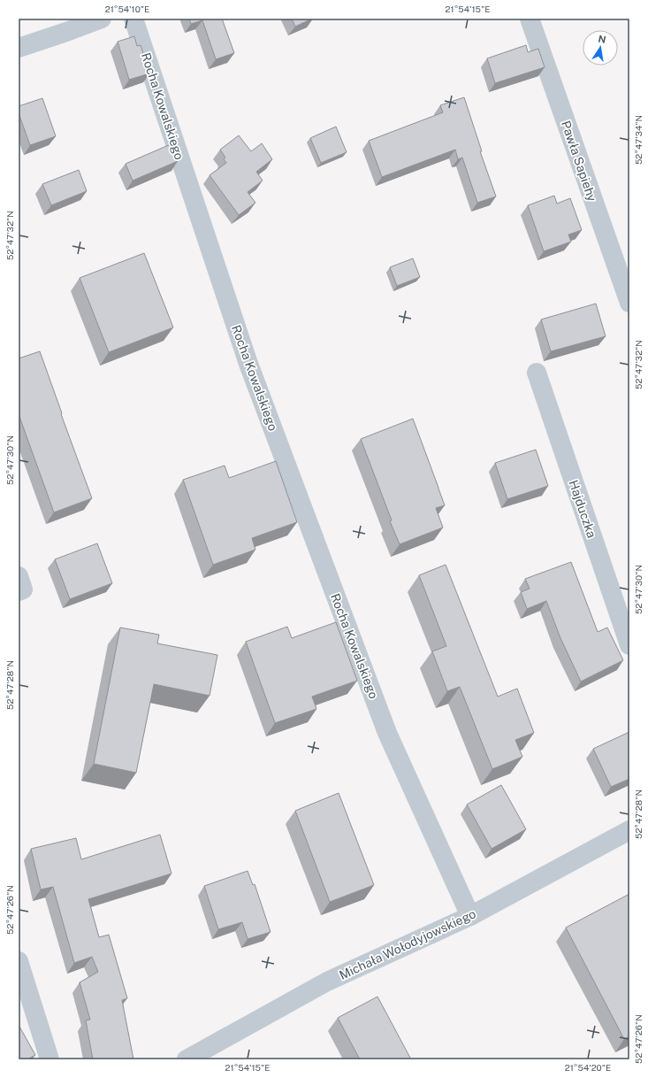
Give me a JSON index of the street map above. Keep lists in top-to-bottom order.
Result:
{
  "streets": {
    "street": [
      "Rocha Kowalskiego",
      "Pawła Sapiehy",
      "Hajduczka",
      "Michała Wołodyjowskiego"
    ]
  },
  "crossings": [
    ["Rocha Kowalskiego", "Michała Wołodyjowskiego"]
  ],
  "north": "top",
  "coordinates": [
    "21°54'10\"E",
    "21°54'15\"E",
    "52°47'34\"N",
    "52°47'32\"N",
    "52°47'30\"N",
    "52°47'28\"N",
    "52°47'26\"N",
    "21°54'20\"E"
  ]
}
